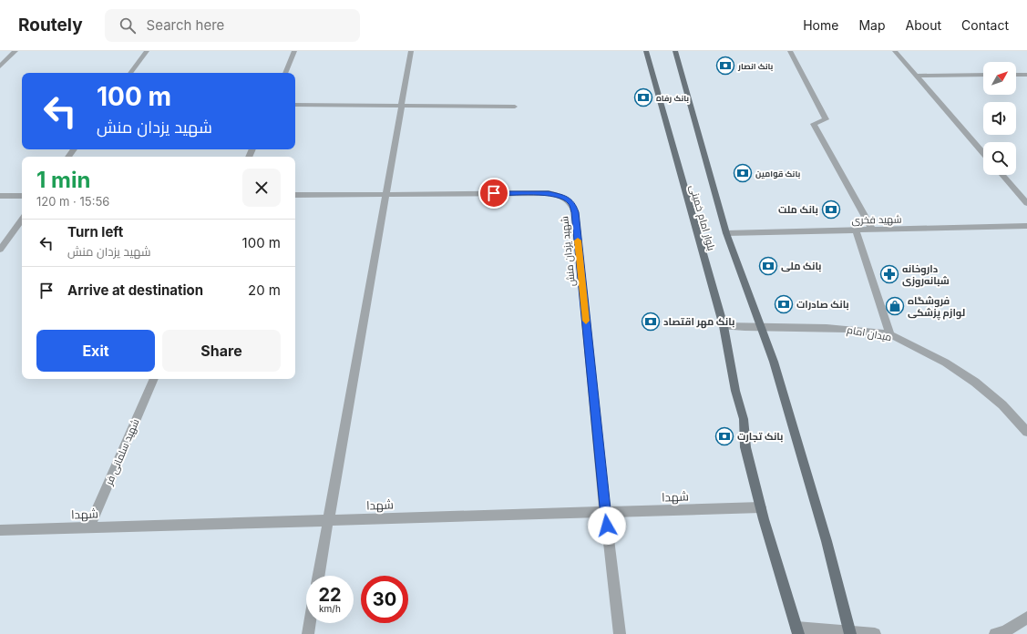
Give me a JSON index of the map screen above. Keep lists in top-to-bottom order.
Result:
{
  "streets": {
    "main road": ["بلوار امام خمینی"],
    "street": [
      "شهید فخری",
      "شهید یزدان منش",
      "میدان امام",
      "شهید سلمانی فر",
      "شهدا"
    ]
  },
  "crossings": [
    ["بلوار امام خمینی", "میدان امام"],
    ["بلوار امام خمینی", "شهدا"],
    ["شهید یزدان منش", "شهدا"],
    ["شهید سلمانی فر", "شهدا"]
  ],
  "places": {
    "bank": [
      "بانک انصار",
      "بانک رفاه",
      "بانک قوامین",
      "بانک ملت",
      "بانک ملی",
      "بانک صادرات",
      "بانک مهر اقتصاد",
      "بانک تجارت"
    ],
    "pharmacy": ["داروخانه شبانه‌روزی"],
    "shop": ["فروشگاه لوازم پزشکی"]
  },
  "north": "top right",
  "page": {
    "header": "Routely",
    "search": "Search here",
    "nav": [
      "Home",
      "Map",
      "About",
      "Contact"
    ],
    "turn": ["100 m", "شهید یزدان منش"],
    "heading": ["1 min", "120 m · 15:56"],
    "list": [
      {
        "name": "Turn left",
        "note": "شهید یزدان منش",
        "value": "100 m"
      },
      {
        "name": "Arrive at destination",
        "value": "20 m"
      }
    ],
    "buttons": ["Exit", "Share"],
    "speed": "22 km/h",
    "limit": "30"
  }
}
